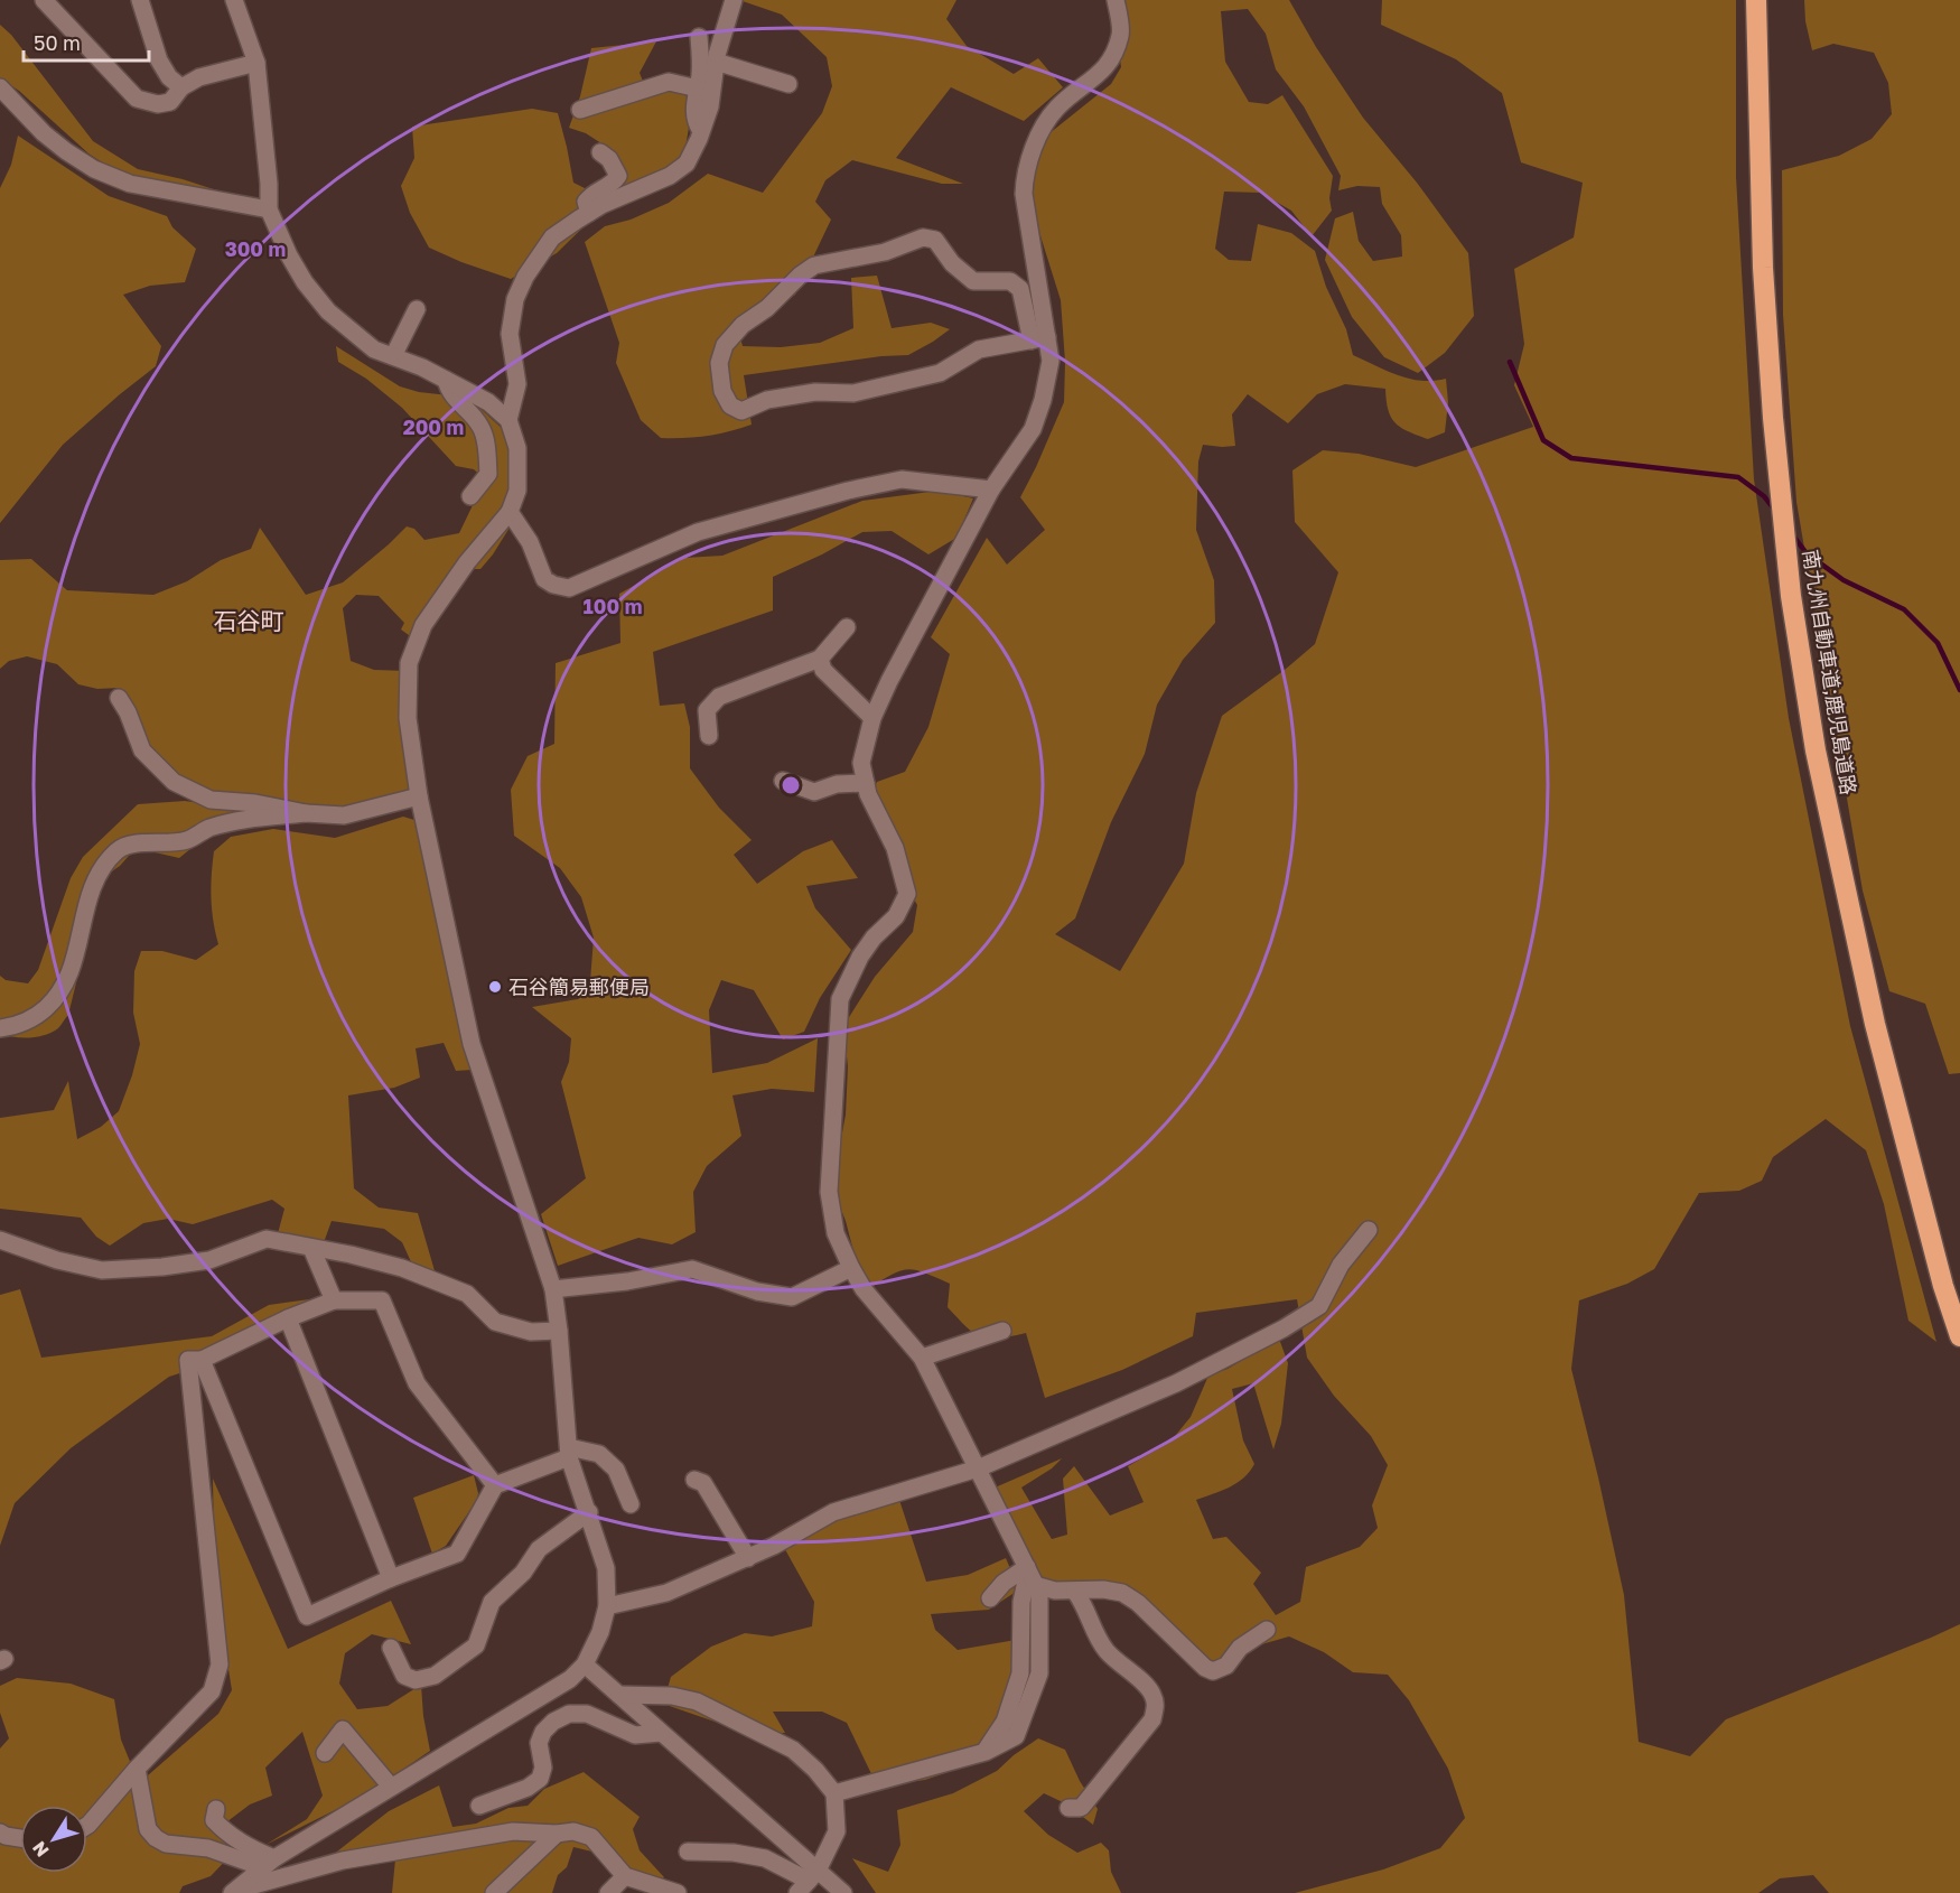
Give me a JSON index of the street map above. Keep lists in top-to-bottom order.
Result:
{
  "streets": {
    "highway": ["南九州自動車道;鹿児島道路"]
  },
  "districts": ["石谷町"],
  "places": ["石谷簡易郵便局"],
  "scale_bar": "50 m",
  "north": "bottom left",
  "rings": ["300 m", "200 m", "100 m"]
}
